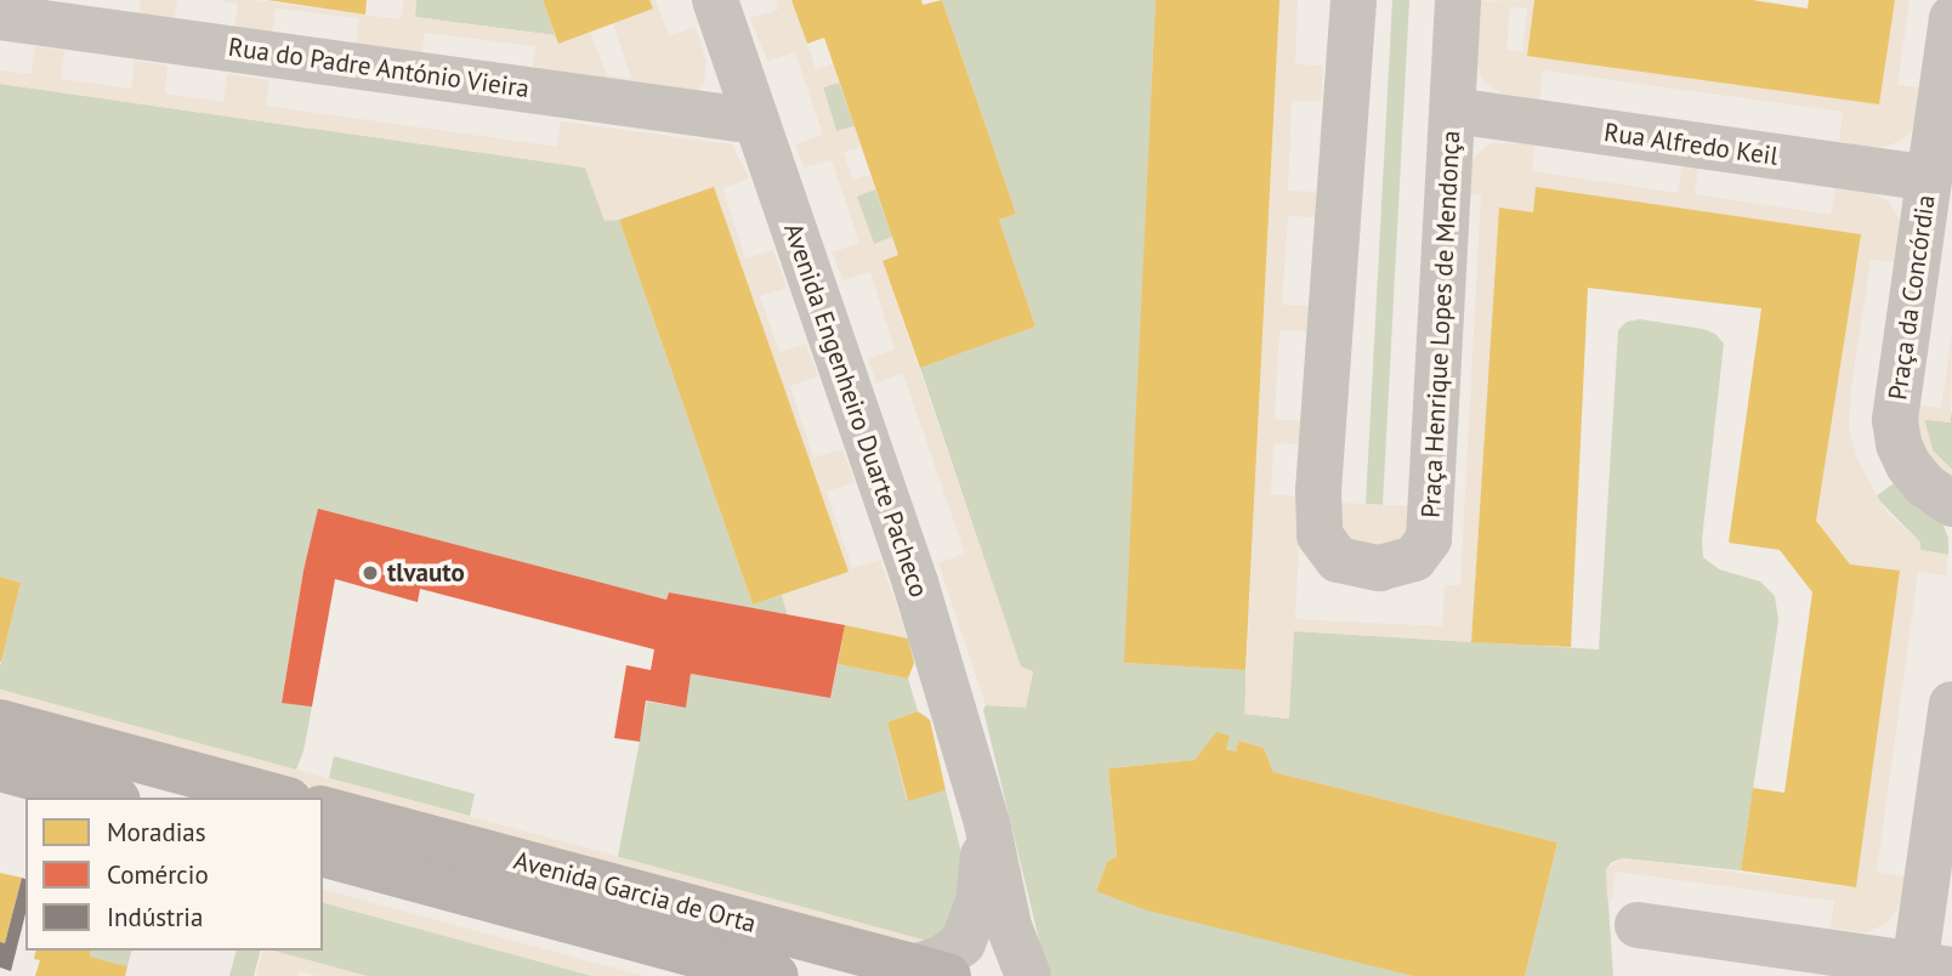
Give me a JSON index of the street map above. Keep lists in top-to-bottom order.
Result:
{
  "streets": {
    "main road": ["Avenida Garcia de Orta"],
    "street": [
      "Rua do Padre António Vieira",
      "Rua Alfredo Keil",
      "Praça da Concórdia",
      "Praça Henrique Lopes de Mendonça",
      "Avenida Engenheiro Duarte Pacheco"
    ]
  },
  "crossings": [
    ["Rua do Padre António Vieira", "Avenida Engenheiro Duarte Pacheco"],
    ["Rua Alfredo Keil", "Praça da Concórdia"],
    ["Rua Alfredo Keil", "Praça Henrique Lopes de Mendonça"],
    ["Avenida Engenheiro Duarte Pacheco", "Avenida Garcia de Orta"]
  ],
  "places": ["tlvauto"],
  "legend": ["Moradias", "Comércio", "Indústria"]
}
